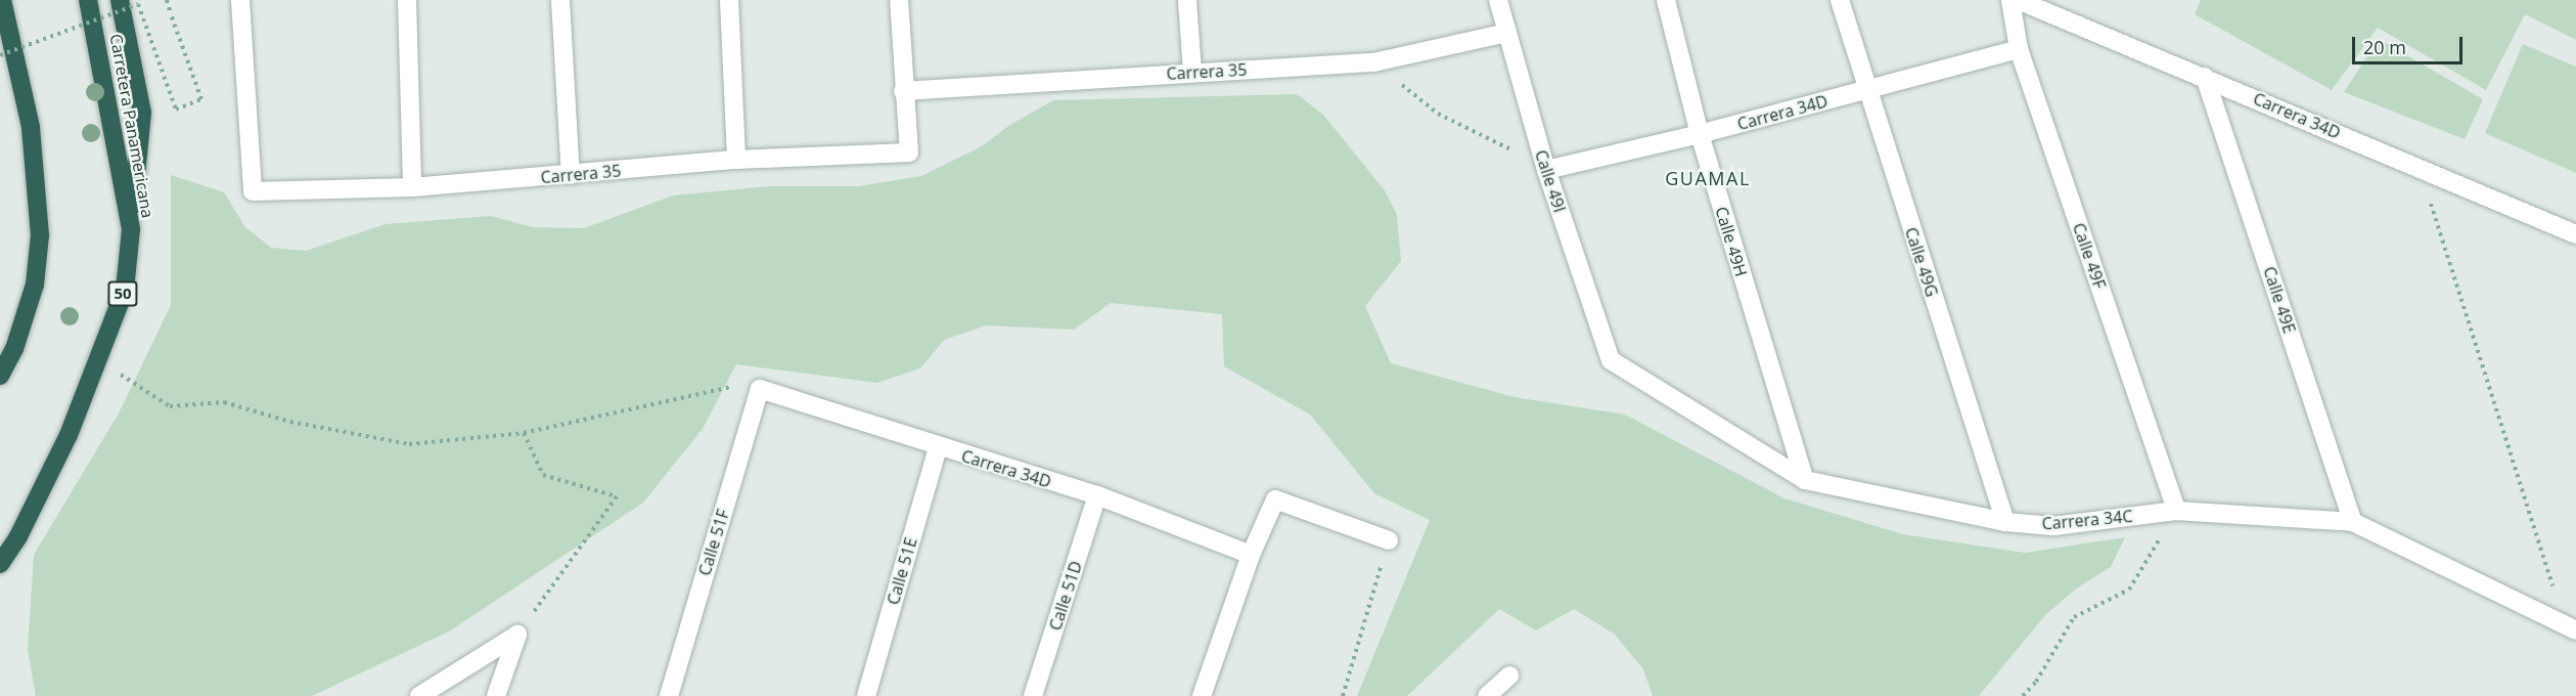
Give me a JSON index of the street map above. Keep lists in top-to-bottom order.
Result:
{
  "streets": {
    "highway": ["Carretera Panamericana", "50"],
    "street": [
      "Carrera 35",
      "Carrera 34D",
      "Calle 49I",
      "Calle 49H",
      "Calle 49F",
      "Calle 49G",
      "Calle 49E",
      "Carrera 34C",
      "Calle 51F",
      "Calle 51E",
      "Calle 51D"
    ]
  },
  "crossings": [
    ["Carrera 35", "Calle 49I"],
    ["Carrera 34D", "Calle 49I"],
    ["Carrera 34D", "Calle 49H"],
    ["Carrera 34D", "Calle 49F"],
    ["Carrera 34D", "Calle 49G"],
    ["Carrera 34D", "Calle 49E"],
    ["Carrera 34D", "Calle 51F"],
    ["Carrera 34D", "Calle 51E"],
    ["Carrera 34D", "Calle 51D"],
    ["Calle 49I", "Carrera 34C"],
    ["Calle 49H", "Carrera 34C"],
    ["Calle 49F", "Carrera 34C"],
    ["Calle 49G", "Carrera 34C"],
    ["Calle 49E", "Carrera 34C"]
  ],
  "districts": ["GUAMAL"],
  "scale_bar": "20 m"
}
